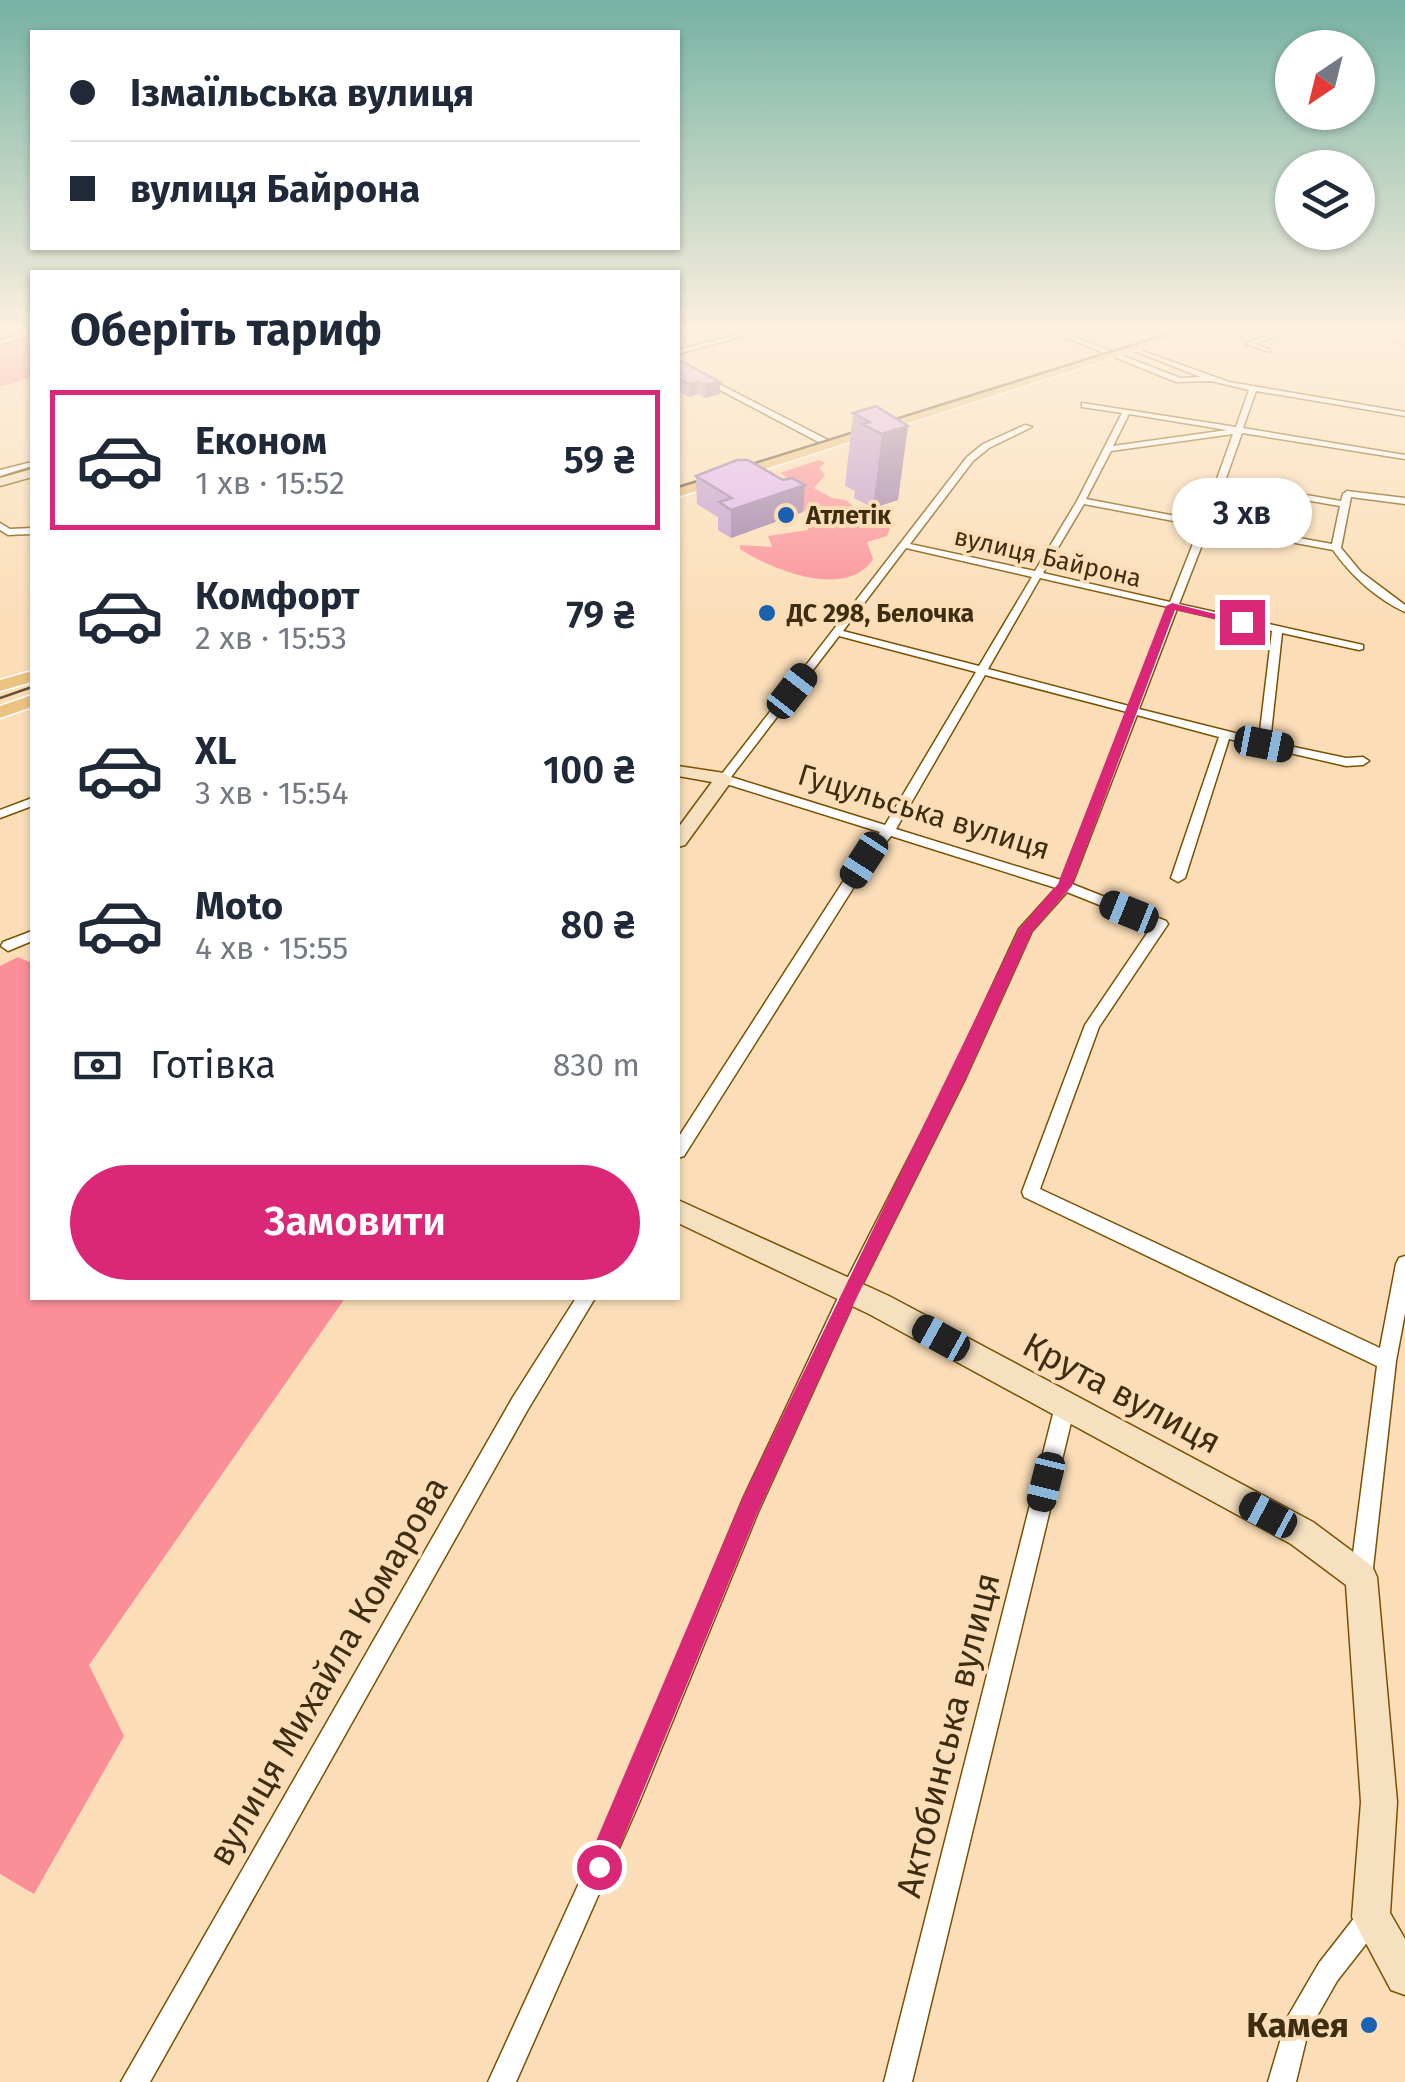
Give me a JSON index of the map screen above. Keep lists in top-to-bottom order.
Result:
{
  "streets": {
    "street": [
      "вулиця Байрона",
      "Гуцульська вулиця",
      "Крута вулиця",
      "вулиця Михайла Комарова",
      "Актобинська вулиця"
    ]
  },
  "crossings": [
    ["Крута вулиця", "Актобинська вулиця"]
  ],
  "places": ["Атлетік", "ДС 298, Белочка", "Камея"],
  "north": "bottom left",
  "page": {
    "banner": ["Ізмаїльська вулиця", "вулиця Байрона"],
    "heading": "Оберіть тариф",
    "list": [
      {
        "name": "Економ",
        "note": "1 хв · 15:52",
        "value": "59 ₴"
      },
      {
        "name": "Комфорт",
        "note": "2 хв · 15:53",
        "value": "79 ₴"
      },
      {
        "name": "XL",
        "note": "3 хв · 15:54",
        "value": "100 ₴"
      },
      {
        "name": "Moto",
        "note": "4 хв · 15:55",
        "value": "80 ₴"
      }
    ],
    "bubble": "3 хв",
    "pay": ["Готівка", "830 m"],
    "buttons": "Замовити"
  }
}
